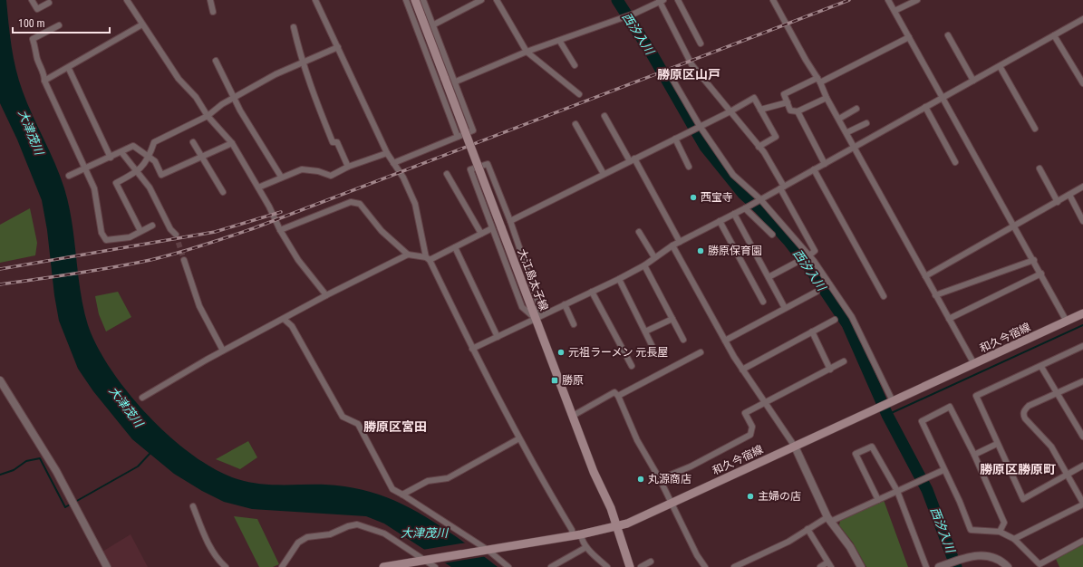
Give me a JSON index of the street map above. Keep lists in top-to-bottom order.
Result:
{
  "streets": {
    "main road": ["大江島太子線", "和久今宿線"]
  },
  "crossings": [
    ["大江島太子線", "和久今宿線"]
  ],
  "districts": ["勝原区山戸", "勝原区宮田", "勝原区勝原町"],
  "water": ["西汐入川", "大津茂川"],
  "places": {
    "other": [
      "西宝寺",
      "勝原保育園",
      "元祖ラーメン 元長屋",
      "丸源商店",
      "主婦の店"
    ],
    "transit": ["勝原"]
  },
  "scale_bar": "100 m"
}
